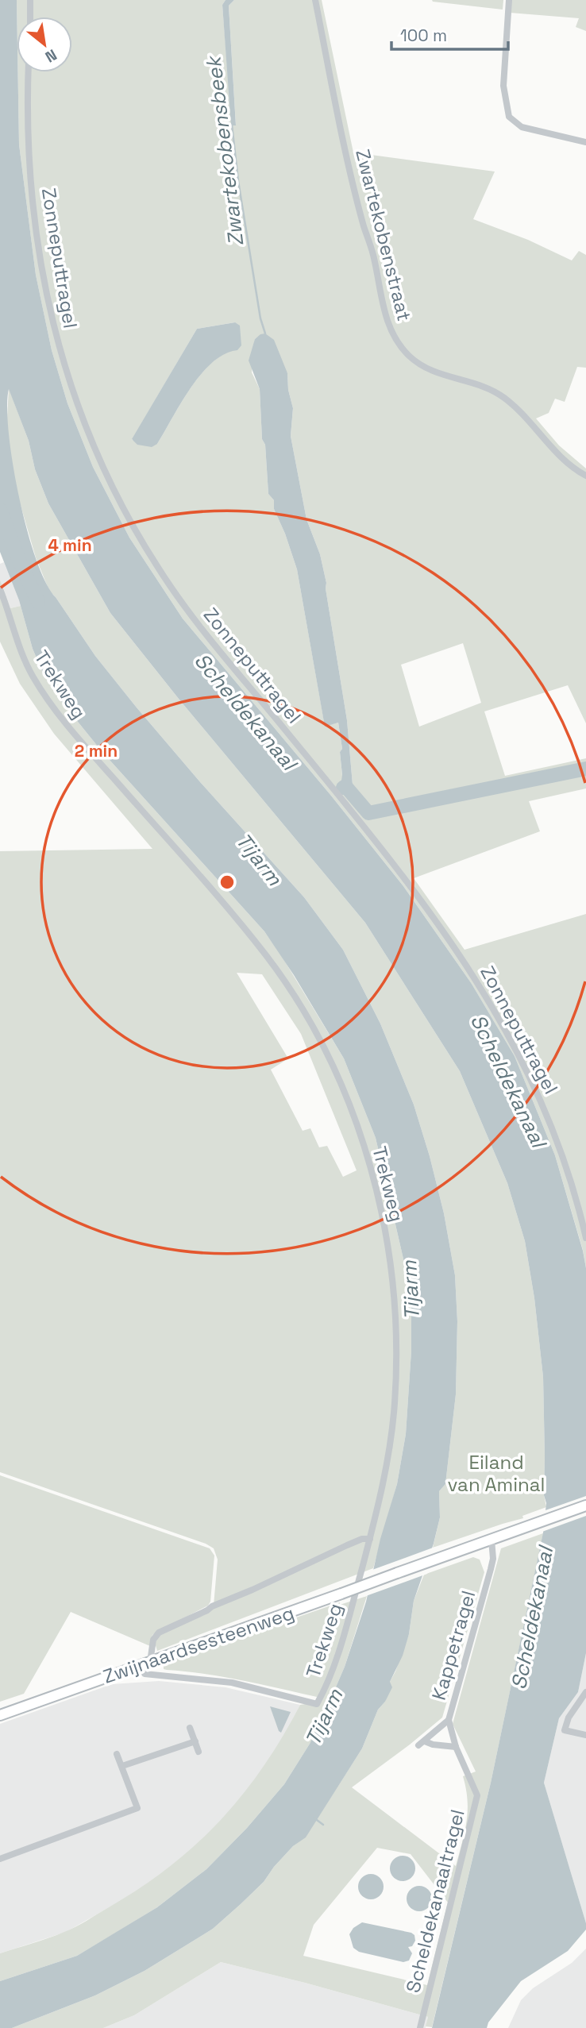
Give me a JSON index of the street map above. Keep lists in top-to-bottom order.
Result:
{
  "streets": {
    "main road": ["Zwijnaardsesteenweg"],
    "street": [
      "Zwartekobenstraat",
      "Zonneputtragel",
      "Trekweg",
      "Kappetragel",
      "Scheldekanaaltragel"
    ]
  },
  "crossings": [
    ["Trekweg", "Zwijnaardsesteenweg"],
    ["Zwijnaardsesteenweg", "Kappetragel"],
    ["Kappetragel", "Scheldekanaaltragel"]
  ],
  "water": ["Zwartekobensbeek", "Scheldekanaal", "Tijarm"],
  "parks": ["Eiland van Aminal"],
  "scale_bar": "100 m",
  "north": "bottom right",
  "rings": ["4 min", "2 min"]
}
